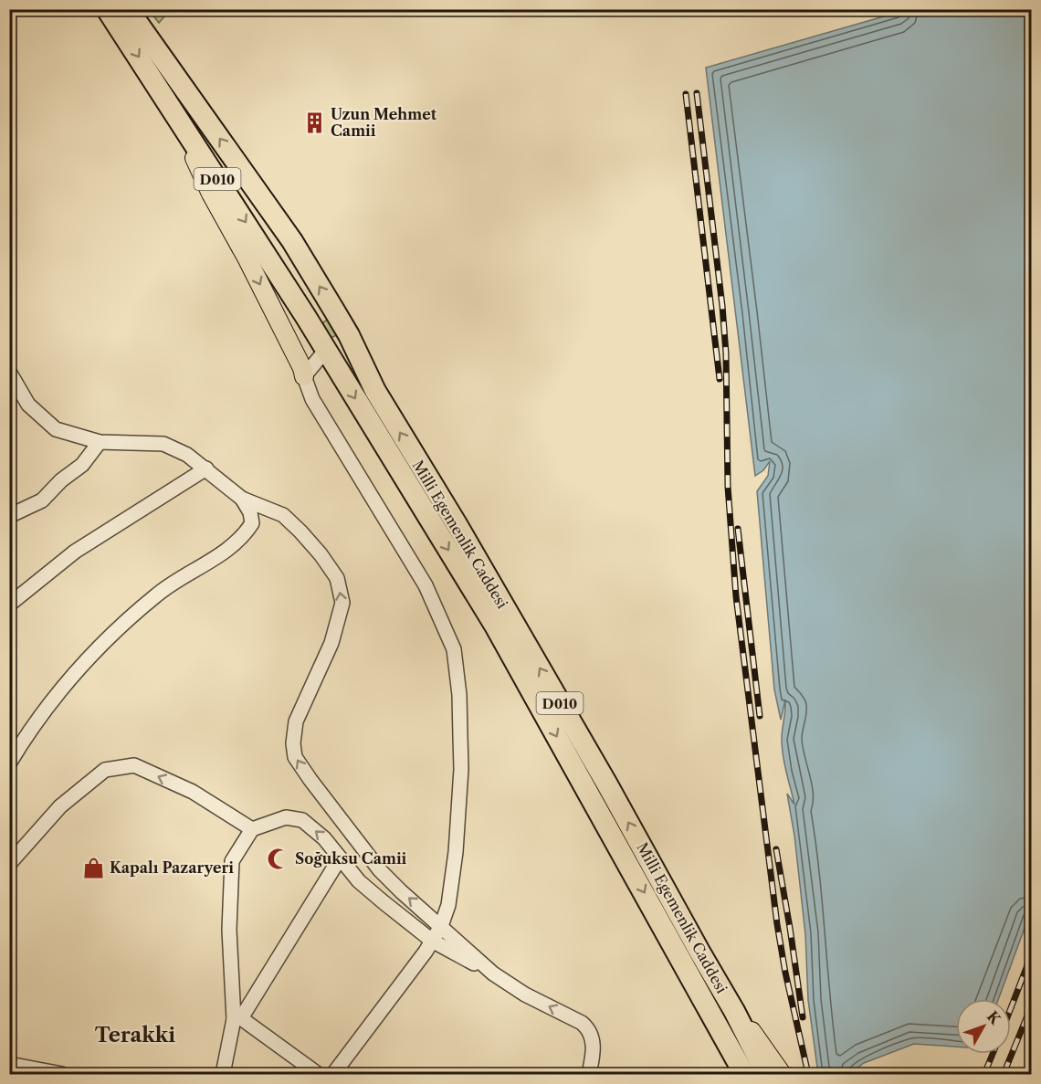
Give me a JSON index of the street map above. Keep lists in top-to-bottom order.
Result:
{
  "streets": {
    "highway": ["D010", "Milli Egemenlik Caddesi"]
  },
  "districts": ["Terakki"],
  "places": {
    "building": ["Uzun Mehmet Camii"],
    "mosque": ["Soğuksu Camii"],
    "shop": ["Kapalı Pazaryeri"]
  },
  "north": "top right"
}
